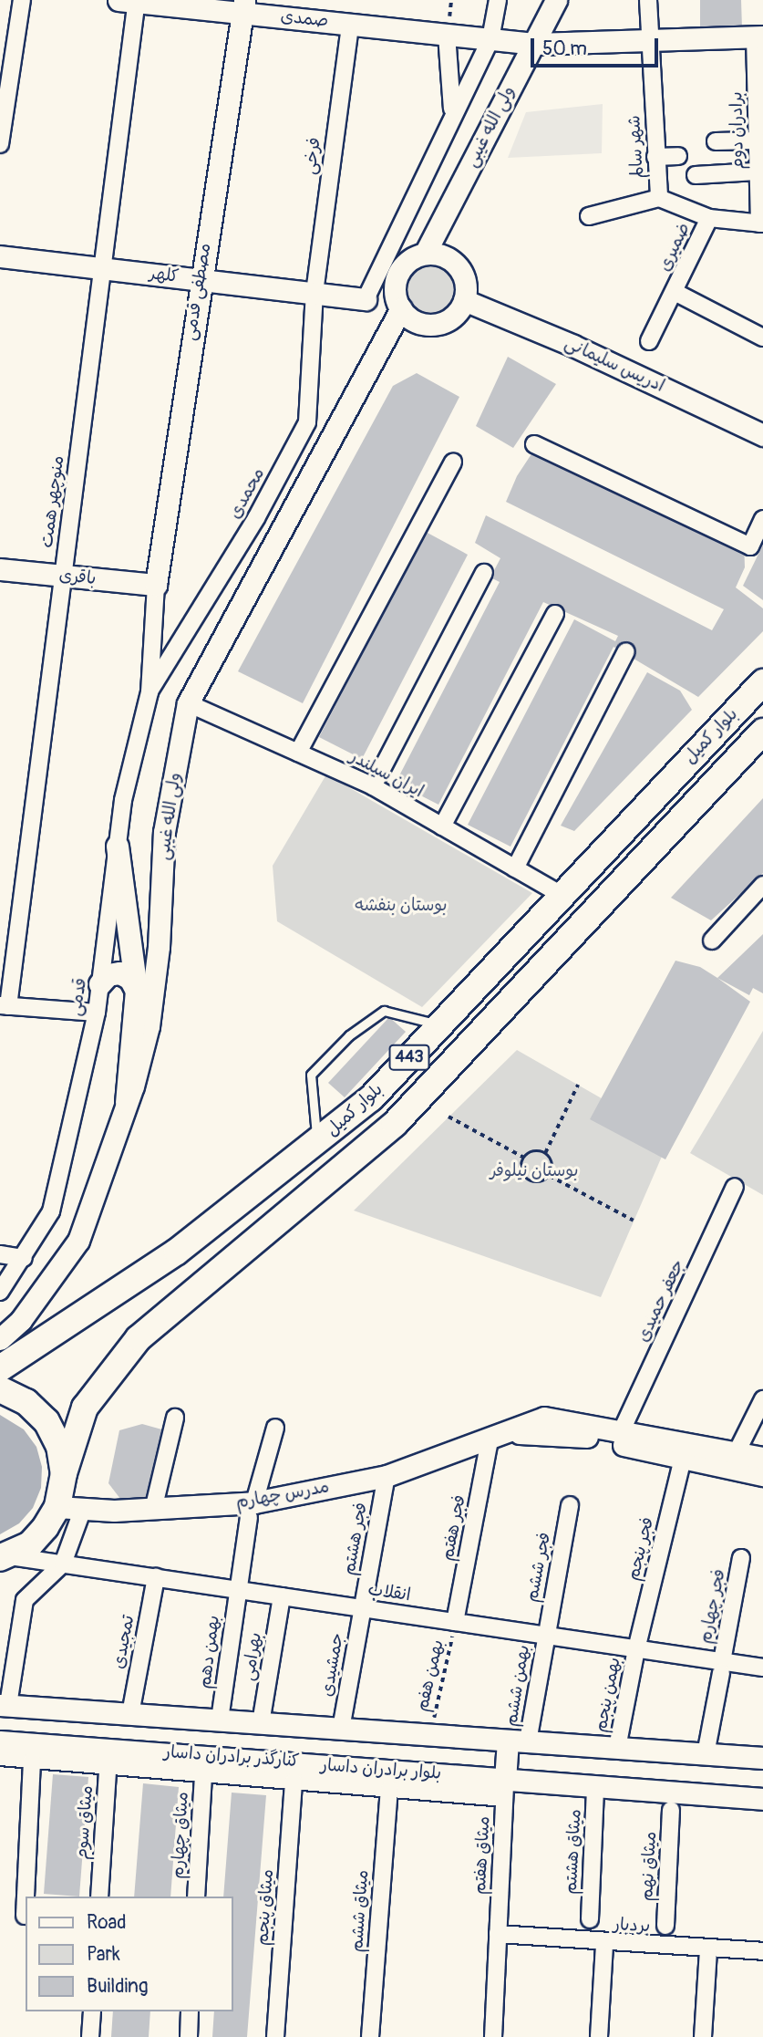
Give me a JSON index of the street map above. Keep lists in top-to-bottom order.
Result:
{
  "streets": {
    "main road": ["بلوار کمیل", "443"],
    "street": [
      "صمدی",
      "ولی الله غیبی",
      "برادران دوم",
      "شهر سالم",
      "فرخی",
      "ضمیری",
      "کلهر",
      "مصطفی قدمی",
      "ادریس سلیمانی",
      "محمدی",
      "منوچهر همت",
      "باقری",
      "ایران سیلندر",
      "قدمی",
      "جعفر حمیدی",
      "مدرس چهارم",
      "فجر هفتم",
      "فجر هشتم",
      "فجر پنجم",
      "فجر ششم",
      "انقلاب",
      "فجر چهارم",
      "تمجیدی",
      "بهمن دهم",
      "بهرامی",
      "جمشیدی",
      "بهمن ششم",
      "بهمن پنجم",
      "کنارگذر برادران داسار",
      "بلوار برادران داسار",
      "میثاق سوم",
      "میثاق چهارم",
      "میثاق هشتم",
      "میثاق هفتم",
      "میثاق نهم",
      "میثاق پنجم",
      "میثاق ششم",
      "بردبار"
    ],
    "path": ["بهمن هفم"]
  },
  "crossings": [
    ["صمدی", "ولی الله غیبی"],
    ["صمدی", "برادران دوم"],
    ["صمدی", "شهر سالم"],
    ["صمدی", "فرخی"],
    ["صمدی", "مصطفی قدمی"],
    ["صمدی", "منوچهر همت"],
    ["ولی الله غیبی", "ادریس سلیمانی"],
    ["ولی الله غیبی", "ایران سیلندر"],
    ["برادران دوم", "شهر سالم"],
    ["شهر سالم", "ضمیری"],
    ["فرخی", "کلهر"],
    ["فرخی", "محمدی"],
    ["کلهر", "مصطفی قدمی"],
    ["کلهر", "محمدی"],
    ["کلهر", "منوچهر همت"],
    ["مصطفی قدمی", "باقری"],
    ["محمدی", "قدمی"],
    ["منوچهر همت", "باقری"],
    ["بلوار کمیل", "ایران سیلندر"],
    ["بلوار کمیل", "مدرس چهارم"],
    ["جعفر حمیدی", "مدرس چهارم"],
    ["مدرس چهارم", "فجر هفتم"],
    ["مدرس چهارم", "فجر هشتم"],
    ["مدرس چهارم", "فجر پنجم"],
    ["فجر هفتم", "انقلاب"],
    ["فجر هفتم", "بهمن هفم"],
    ["فجر هشتم", "انقلاب"],
    ["فجر هشتم", "جمشیدی"],
    ["فجر پنجم", "انقلاب"],
    ["فجر پنجم", "بهمن پنجم"],
    ["فجر ششم", "انقلاب"],
    ["فجر ششم", "بهمن ششم"],
    ["انقلاب", "فجر چهارم"],
    ["انقلاب", "تمجیدی"],
    ["انقلاب", "بهمن دهم"],
    ["انقلاب", "بهرامی"],
    ["انقلاب", "جمشیدی"],
    ["انقلاب", "بهمن هفم"],
    ["انقلاب", "بهمن ششم"],
    ["انقلاب", "بهمن پنجم"],
    ["کنارگذر برادران داسار", "بلوار برادران داسار"],
    ["کنارگذر برادران داسار", "میثاق سوم"],
    ["کنارگذر برادران داسار", "میثاق چهارم"],
    ["کنارگذر برادران داسار", "میثاق هفتم"],
    ["کنارگذر برادران داسار", "میثاق پنجم"],
    ["کنارگذر برادران داسار", "میثاق ششم"],
    ["بلوار برادران داسار", "میثاق سوم"],
    ["بلوار برادران داسار", "میثاق هشتم"],
    ["بلوار برادران داسار", "میثاق هفتم"],
    ["میثاق هفتم", "بردبار"]
  ],
  "parks": ["بوستان بنفشه", "بوستان نیلوفر"],
  "legend": ["Road", "Park", "Building"],
  "scale_bar": "50 m"
}
